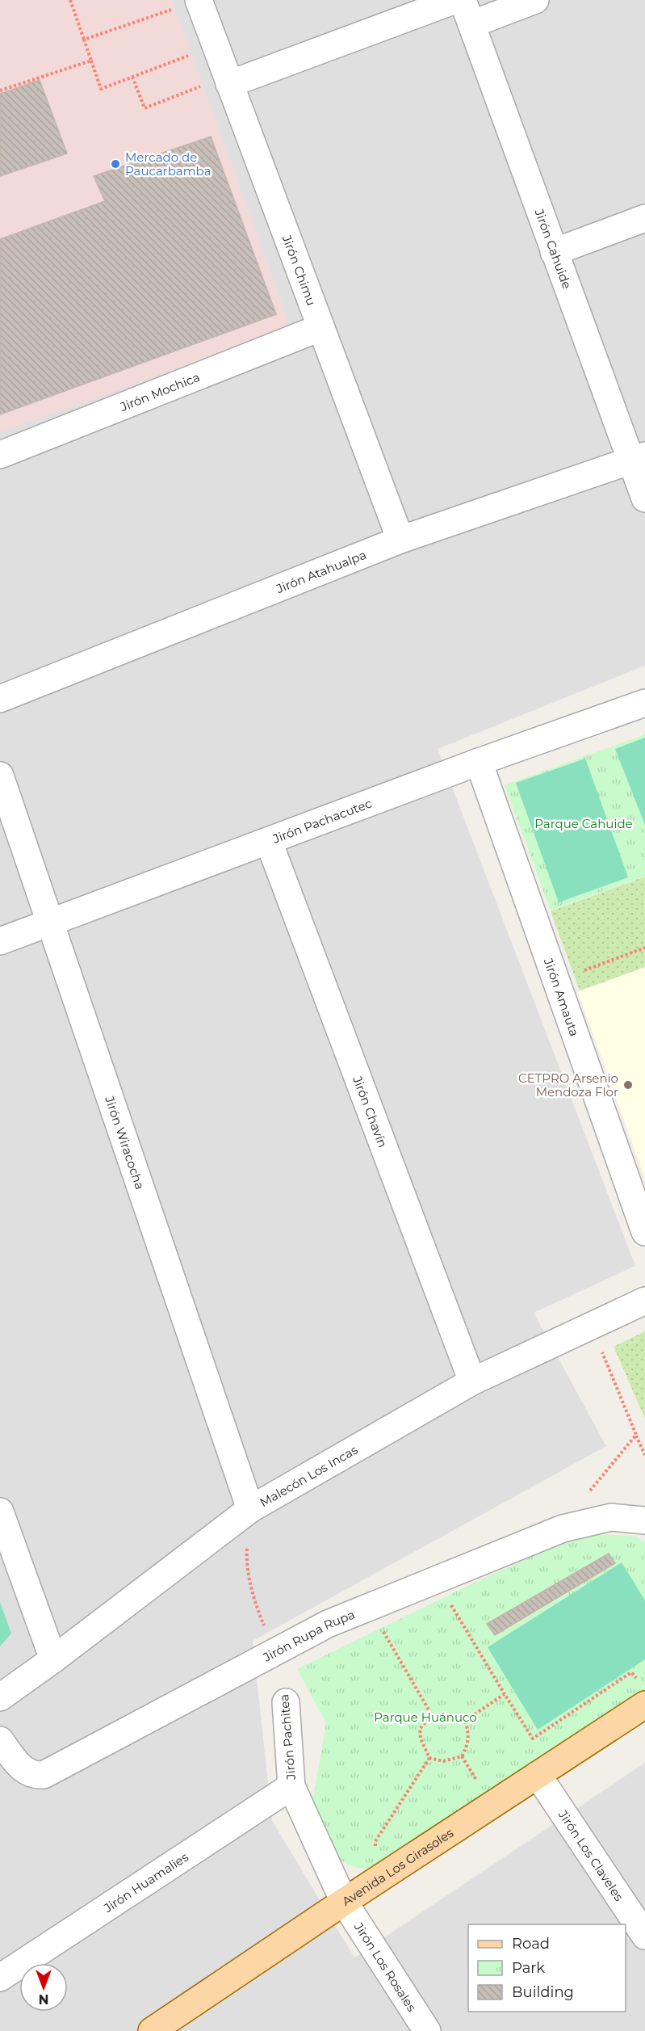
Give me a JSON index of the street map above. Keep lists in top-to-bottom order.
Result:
{
  "streets": {
    "main road": ["Avenida Los Girasoles"],
    "street": [
      "Jirón Cahuide",
      "Jirón Chimu",
      "Jirón Mochica",
      "Jirón Atahualpa",
      "Jirón Pachacutec",
      "Jirón Amauta",
      "Jirón Chavín",
      "Jirón Wiracocha",
      "Malecón Los Incas",
      "Jirón Rupa Rupa",
      "Jirón Pachitea",
      "Jirón Los Claveles",
      "Jirón Huamalies",
      "Jirón Los Rosales"
    ]
  },
  "crossings": [
    ["Jirón Cahuide", "Jirón Atahualpa"],
    ["Jirón Chimu", "Jirón Mochica"],
    ["Jirón Chimu", "Jirón Atahualpa"],
    ["Jirón Pachacutec", "Jirón Amauta"],
    ["Jirón Pachacutec", "Jirón Chavín"],
    ["Jirón Pachacutec", "Jirón Wiracocha"],
    ["Jirón Chavín", "Malecón Los Incas"],
    ["Jirón Wiracocha", "Malecón Los Incas"],
    ["Jirón Pachitea", "Avenida Los Girasoles"],
    ["Jirón Pachitea", "Jirón Huamalies"],
    ["Jirón Pachitea", "Jirón Los Rosales"],
    ["Jirón Los Claveles", "Avenida Los Girasoles"],
    ["Avenida Los Girasoles", "Jirón Los Rosales"]
  ],
  "parks": ["Parque Cahuide", "Parque Huánuco"],
  "places": ["Mercado de Paucarbamba", "CETPRO Arsenio Mendoza Flor"],
  "legend": ["Road", "Park", "Building"],
  "north": "bottom"
}
